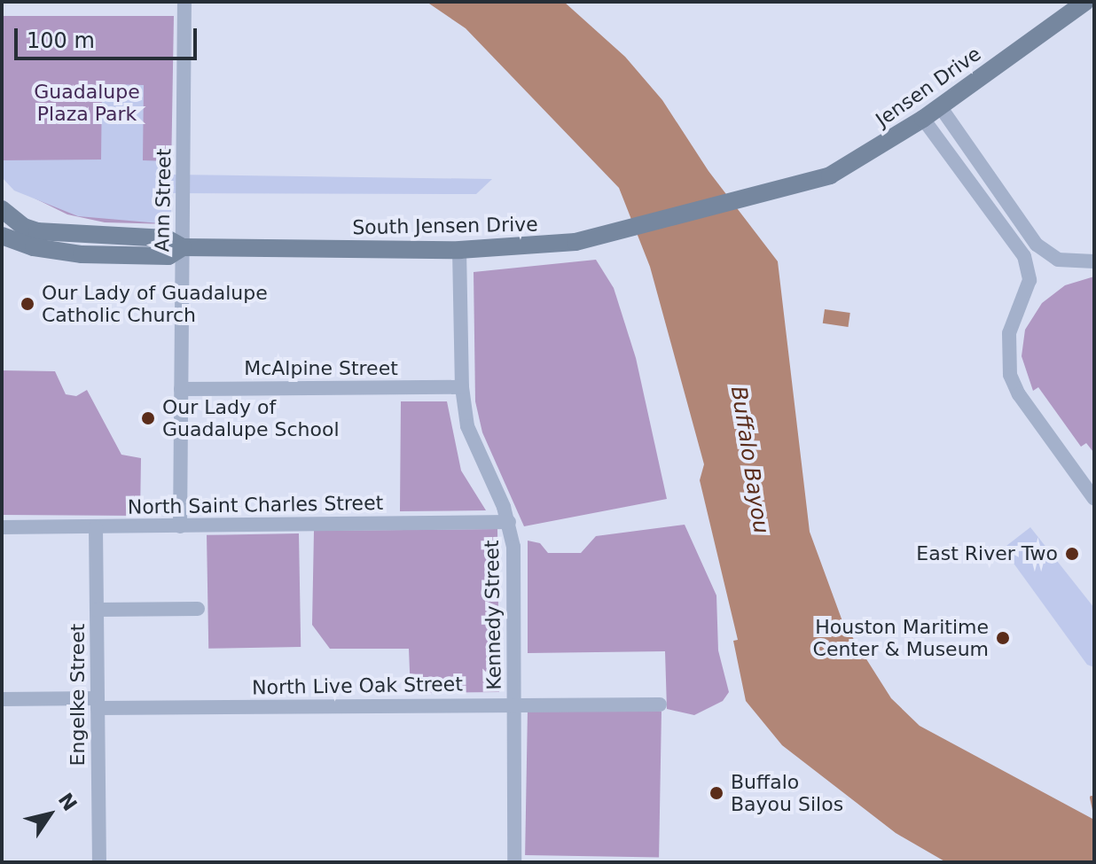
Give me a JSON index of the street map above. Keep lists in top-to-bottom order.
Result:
{
  "streets": {
    "main road": ["Jensen Drive", "South Jensen Drive"],
    "street": [
      "Ann Street",
      "McAlpine Street",
      "North Saint Charles Street",
      "Kennedy Street",
      "North Live Oak Street",
      "Engelke Street"
    ]
  },
  "crossings": [
    ["Jensen Drive", "South Jensen Drive"],
    ["Ann Street", "South Jensen Drive"],
    ["Ann Street", "McAlpine Street"],
    ["Ann Street", "North Saint Charles Street"],
    ["South Jensen Drive", "Kennedy Street"],
    ["McAlpine Street", "Kennedy Street"],
    ["North Saint Charles Street", "Kennedy Street"],
    ["North Saint Charles Street", "Engelke Street"],
    ["Kennedy Street", "North Live Oak Street"],
    ["North Live Oak Street", "Engelke Street"]
  ],
  "water": ["Buffalo Bayou"],
  "parks": ["Guadalupe Plaza Park"],
  "places": [
    "Our Lady of Guadalupe Catholic Church",
    "Our Lady of Guadalupe School",
    "East River Two",
    "Houston Maritime Center & Museum",
    "Buffalo Bayou Silos"
  ],
  "scale_bar": "100 m",
  "north": "top right"
}
